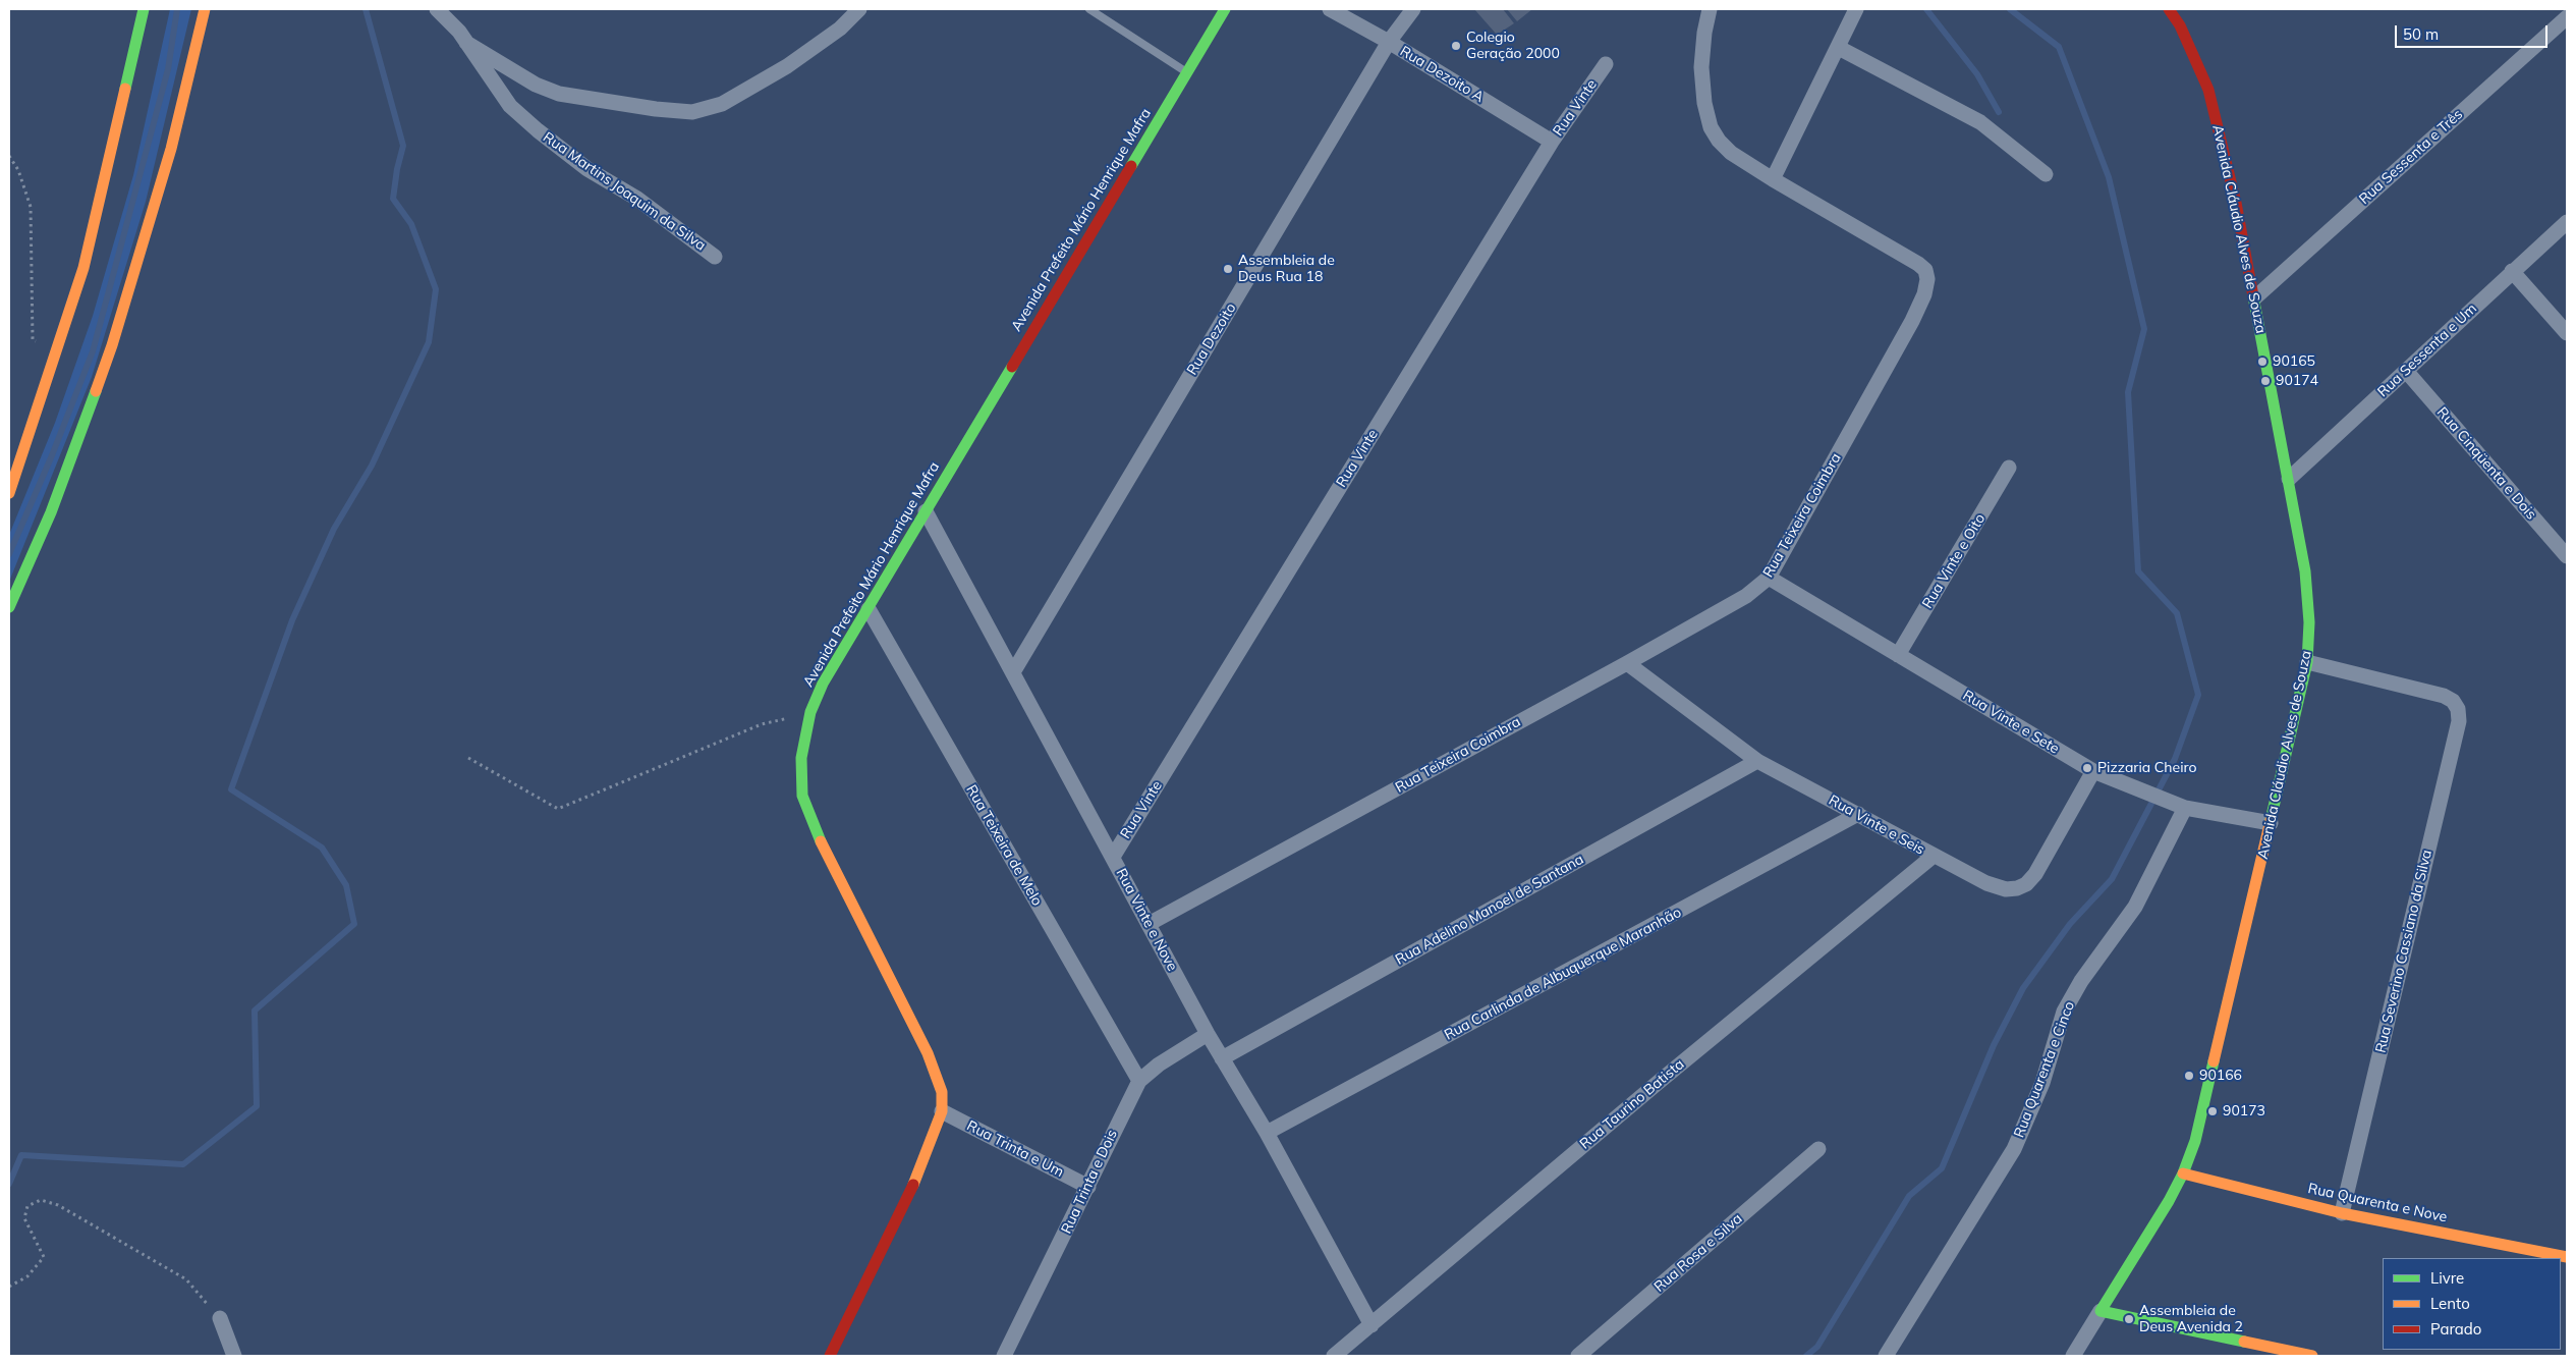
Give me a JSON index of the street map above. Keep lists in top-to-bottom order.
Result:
{
  "streets": {
    "main road": ["Avenida Prefeito Mário Henrique Mafra", "Avenida Cláudio Alves de Souza", "Rua Quarenta e Nove"],
    "street": [
      "Rua Dezoito A",
      "Rua Vinte",
      "Rua Sessenta e Três",
      "Rua Martins Joaquim da Silva",
      "Rua Dezoito",
      "Rua Sessenta e Um",
      "Rua Cinqüenta e Dois",
      "Rua Teixeira Coimbra",
      "Rua Vinte e Oito",
      "Rua Vinte e Sete",
      "Rua Vinte e Seis",
      "Rua Teixeira de Melo",
      "Rua Adelino Manoel de Santana",
      "Rua Vinte e Nove",
      "Rua Severino Cassiano da Silva",
      "Rua Carlinda de Albuquerque Maranhão",
      "Rua Quarenta e Cinco",
      "Rua Taurino Batista",
      "Rua Trinta e Um",
      "Rua Trinta e Dois",
      "Rua Rosa e Silva"
    ]
  },
  "crossings": [
    ["Rua Dezoito A", "Rua Vinte"],
    ["Rua Dezoito A", "Rua Dezoito"],
    ["Rua Vinte", "Rua Vinte e Nove"],
    ["Rua Sessenta e Três", "Avenida Cláudio Alves de Souza"],
    ["Avenida Prefeito Mário Henrique Mafra", "Rua Teixeira de Melo"],
    ["Avenida Prefeito Mário Henrique Mafra", "Rua Vinte e Nove"],
    ["Avenida Prefeito Mário Henrique Mafra", "Rua Trinta e Um"],
    ["Avenida Cláudio Alves de Souza", "Rua Sessenta e Um"],
    ["Avenida Cláudio Alves de Souza", "Rua Vinte e Sete"],
    ["Avenida Cláudio Alves de Souza", "Rua Severino Cassiano da Silva"],
    ["Avenida Cláudio Alves de Souza", "Rua Quarenta e Nove"],
    ["Rua Dezoito", "Rua Vinte e Nove"],
    ["Rua Sessenta e Um", "Rua Cinqüenta e Dois"],
    ["Rua Teixeira Coimbra", "Rua Vinte e Sete"],
    ["Rua Teixeira Coimbra", "Rua Vinte e Seis"],
    ["Rua Teixeira Coimbra", "Rua Vinte e Nove"],
    ["Rua Vinte e Oito", "Rua Vinte e Sete"],
    ["Rua Vinte e Sete", "Rua Vinte e Seis"],
    ["Rua Vinte e Sete", "Rua Quarenta e Cinco"],
    ["Rua Vinte e Seis", "Rua Adelino Manoel de Santana"],
    ["Rua Vinte e Seis", "Rua Carlinda de Albuquerque Maranhão"],
    ["Rua Vinte e Seis", "Rua Taurino Batista"],
    ["Rua Teixeira de Melo", "Rua Trinta e Dois"],
    ["Rua Adelino Manoel de Santana", "Rua Vinte e Nove"],
    ["Rua Vinte e Nove", "Rua Carlinda de Albuquerque Maranhão"],
    ["Rua Vinte e Nove", "Rua Taurino Batista"],
    ["Rua Vinte e Nove", "Rua Trinta e Dois"],
    ["Rua Severino Cassiano da Silva", "Rua Quarenta e Nove"],
    ["Rua Trinta e Um", "Rua Trinta e Dois"]
  ],
  "places": [
    "Colegio Geração 2000",
    "Assembleia de Deus Rua 18",
    "90165",
    "90174",
    "Pizzaria Cheiro",
    "90166",
    "90173",
    "Assembleia de Deus Avenida 2"
  ],
  "legend": ["Livre", "Lento", "Parado"],
  "scale_bar": "50 m"
}
